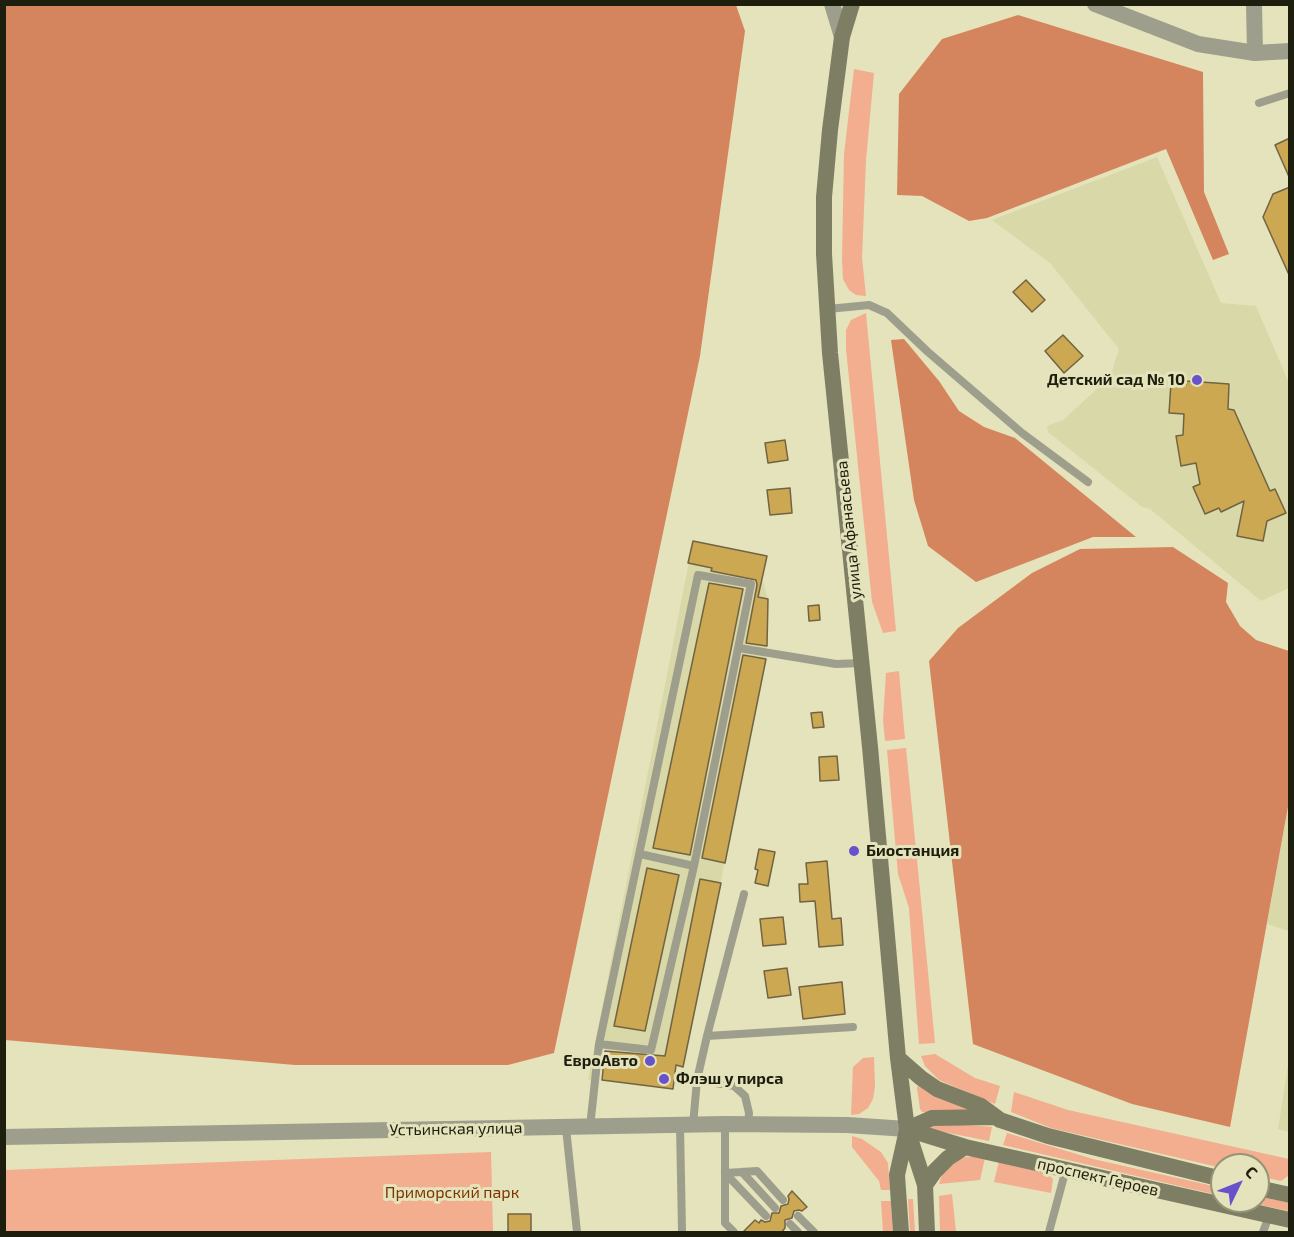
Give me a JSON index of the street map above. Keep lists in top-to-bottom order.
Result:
{
  "streets": {
    "main road": ["улица Афанасьева", "проспект Героев"],
    "street": ["Устьинская улица"]
  },
  "crossings": [
    ["улица Афанасьева", "Устьинская улица"],
    ["улица Афанасьева", "проспект Героев"],
    ["Устьинская улица", "проспект Героев"]
  ],
  "parks": ["Приморский парк"],
  "places": [
    "Детский сад № 10",
    "Биостанция",
    "ЕвроАвто",
    "Флэш у пирса"
  ],
  "north": "top right"
}
